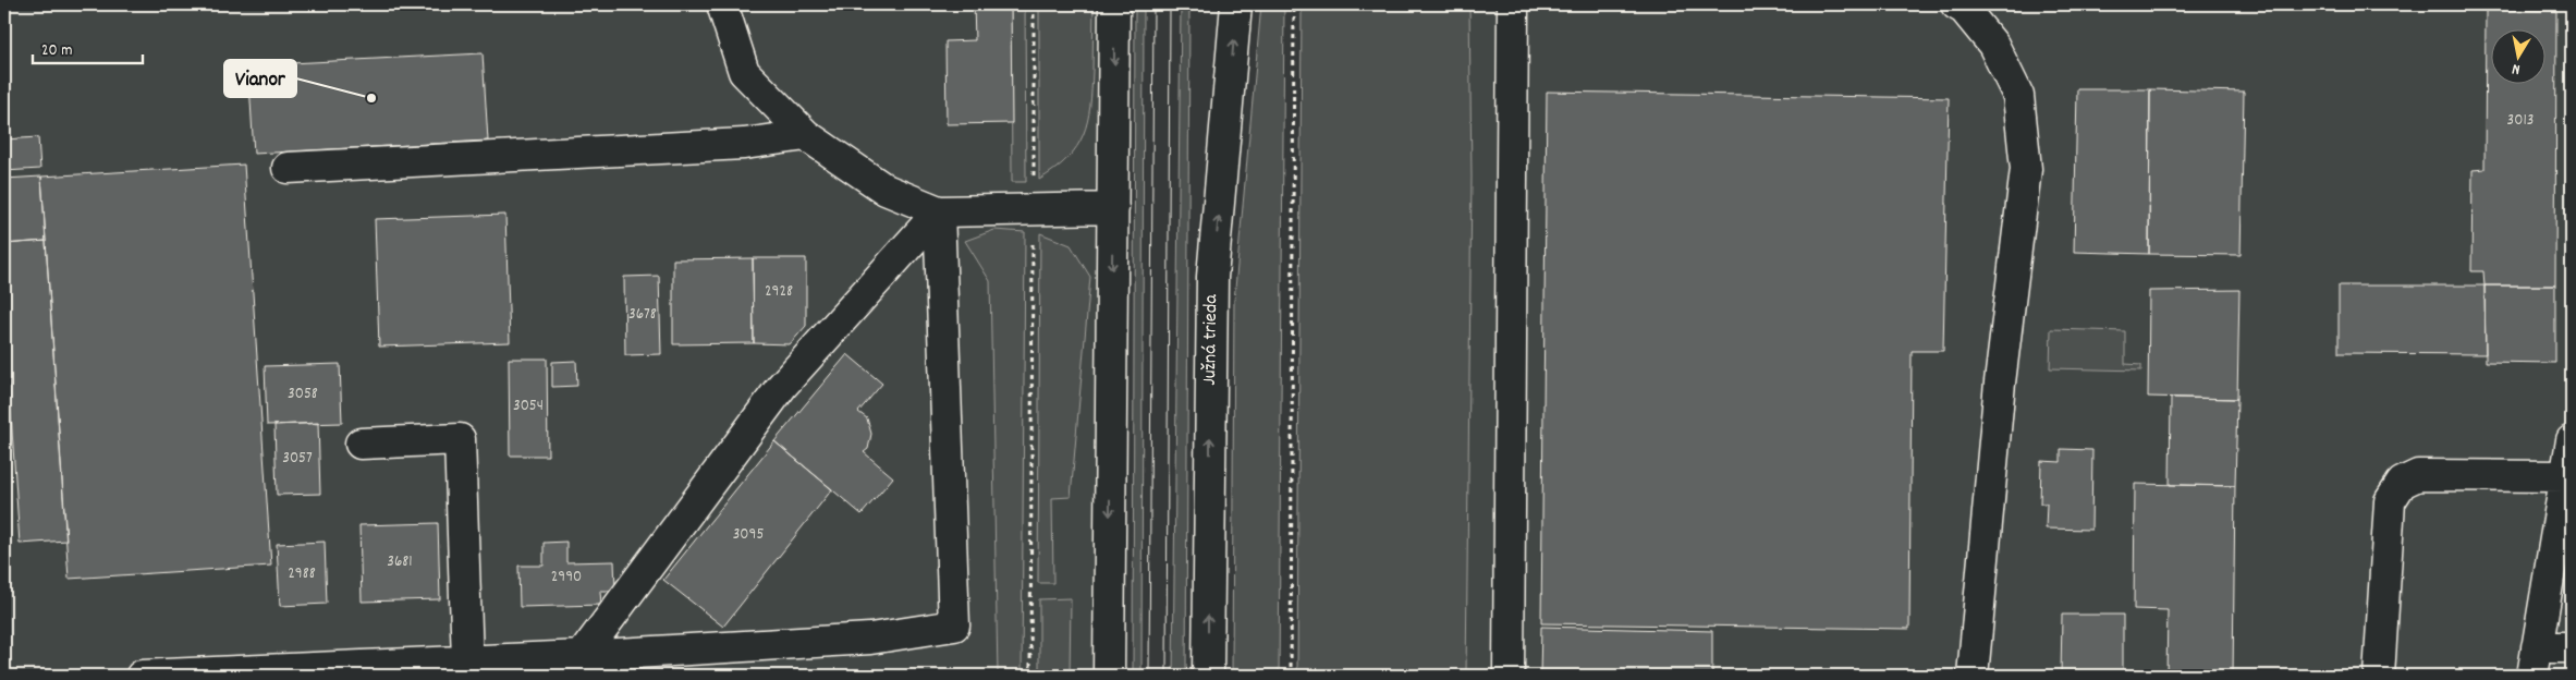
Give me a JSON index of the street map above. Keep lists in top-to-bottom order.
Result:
{
  "streets": {
    "street": ["Južná trieda"]
  },
  "places": ["Vianor"],
  "house_numbers": [
    "3013",
    "2928",
    "3678",
    "3058",
    "3054",
    "3057",
    "3095",
    "3681",
    "2988",
    "2990"
  ],
  "scale_bar": "20 m",
  "north": "bottom"
}
